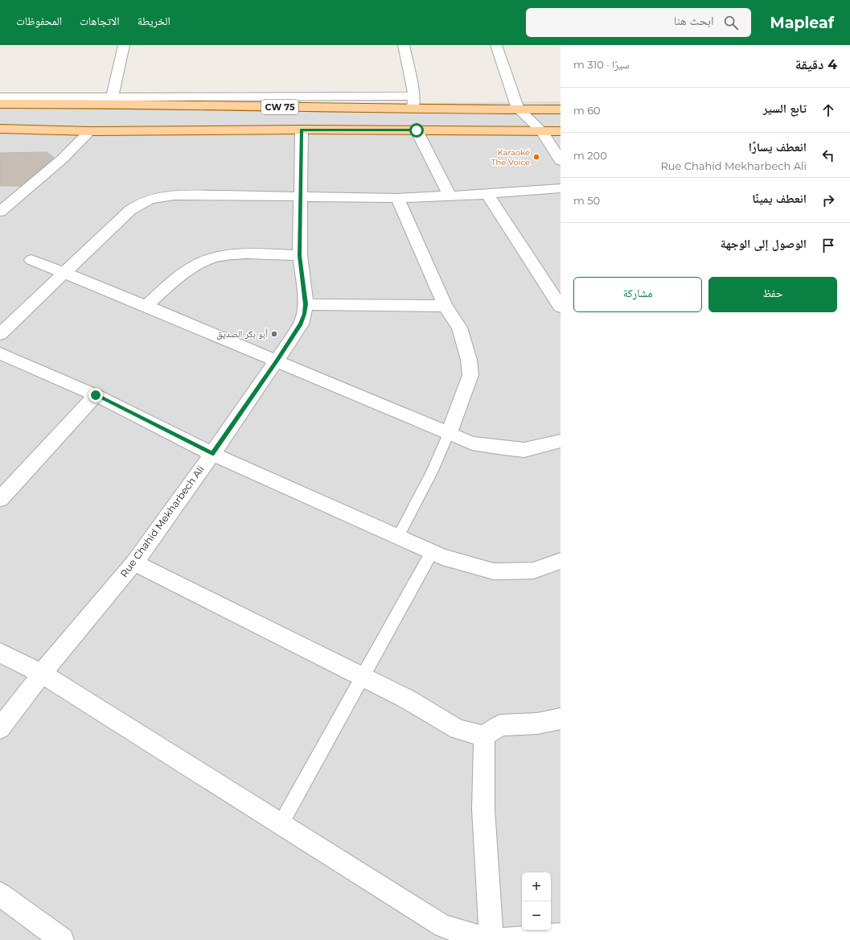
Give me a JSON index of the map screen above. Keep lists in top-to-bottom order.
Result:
{
  "streets": {
    "main road": ["CW 75"],
    "street": ["Rue Chahid Mekharbech Ali"]
  },
  "places": ["Karaoké The Voice", "أبو بكر الصديق"],
  "page": {
    "header": "Mapleaf",
    "search": "ابحث هنا",
    "nav": ["الخريطة", "الاتجاهات", "المحفوظات"],
    "heading": ["4 دقيقة", "سيرًا · 310 m"],
    "list": [
      ["تابع السير", "60 m"],
      ["انعطف يسارًا", "Rue Chahid Mekharbech Ali", "200 m"],
      ["انعطف يمينًا", "50 m"],
      "الوصول إلى الوجهة"
    ],
    "buttons": ["حفظ", "مشاركة"],
    "map_buttons": ["+", "−"]
  }
}
